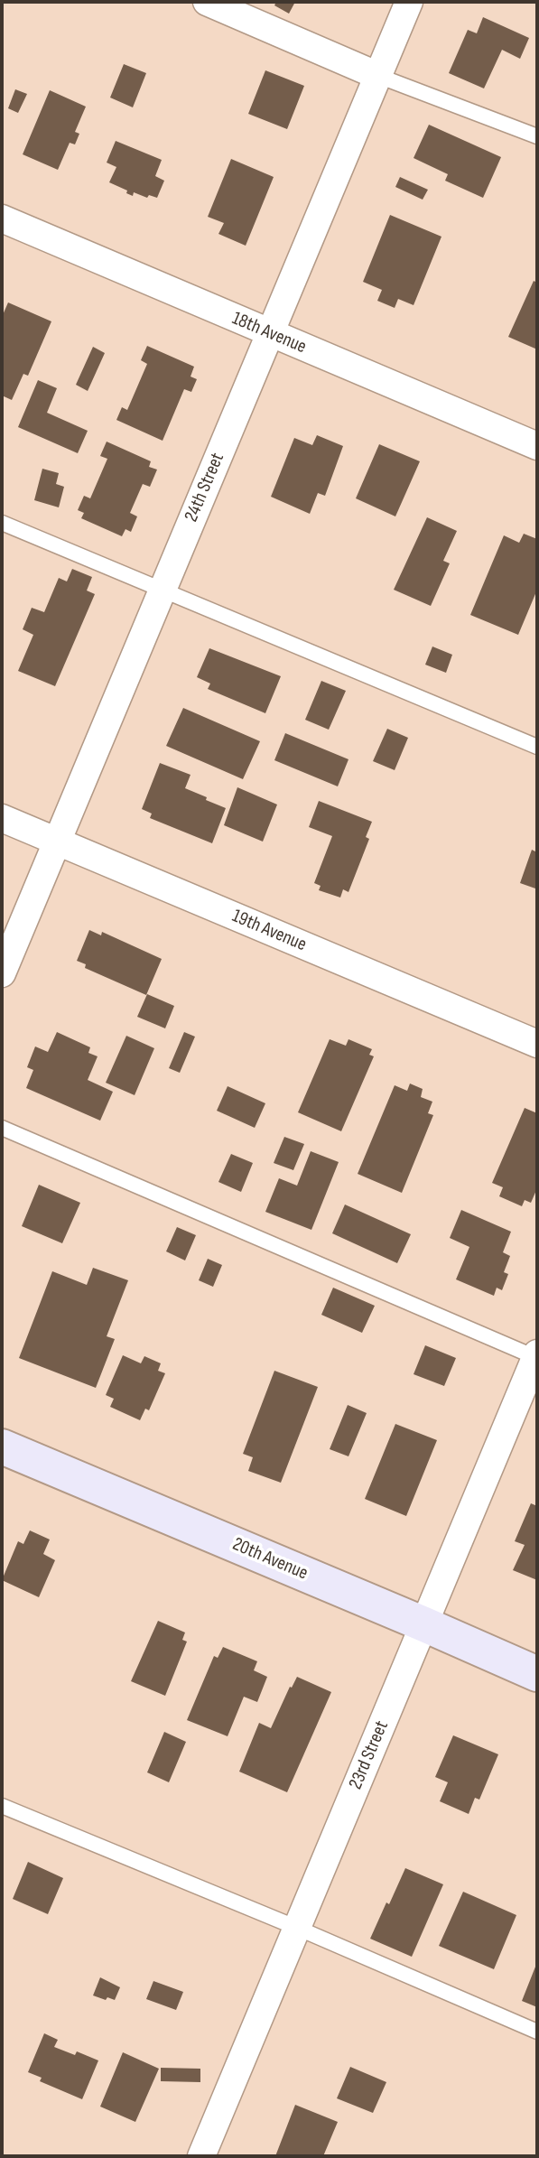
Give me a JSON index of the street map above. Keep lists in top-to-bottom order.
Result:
{
  "streets": {
    "street": [
      "18th Avenue",
      "24th Street",
      "19th Avenue",
      "20th Avenue",
      "23rd Street"
    ]
  },
  "crossings": [
    ["18th Avenue", "24th Street"],
    ["24th Street", "19th Avenue"],
    ["20th Avenue", "23rd Street"]
  ]
}
